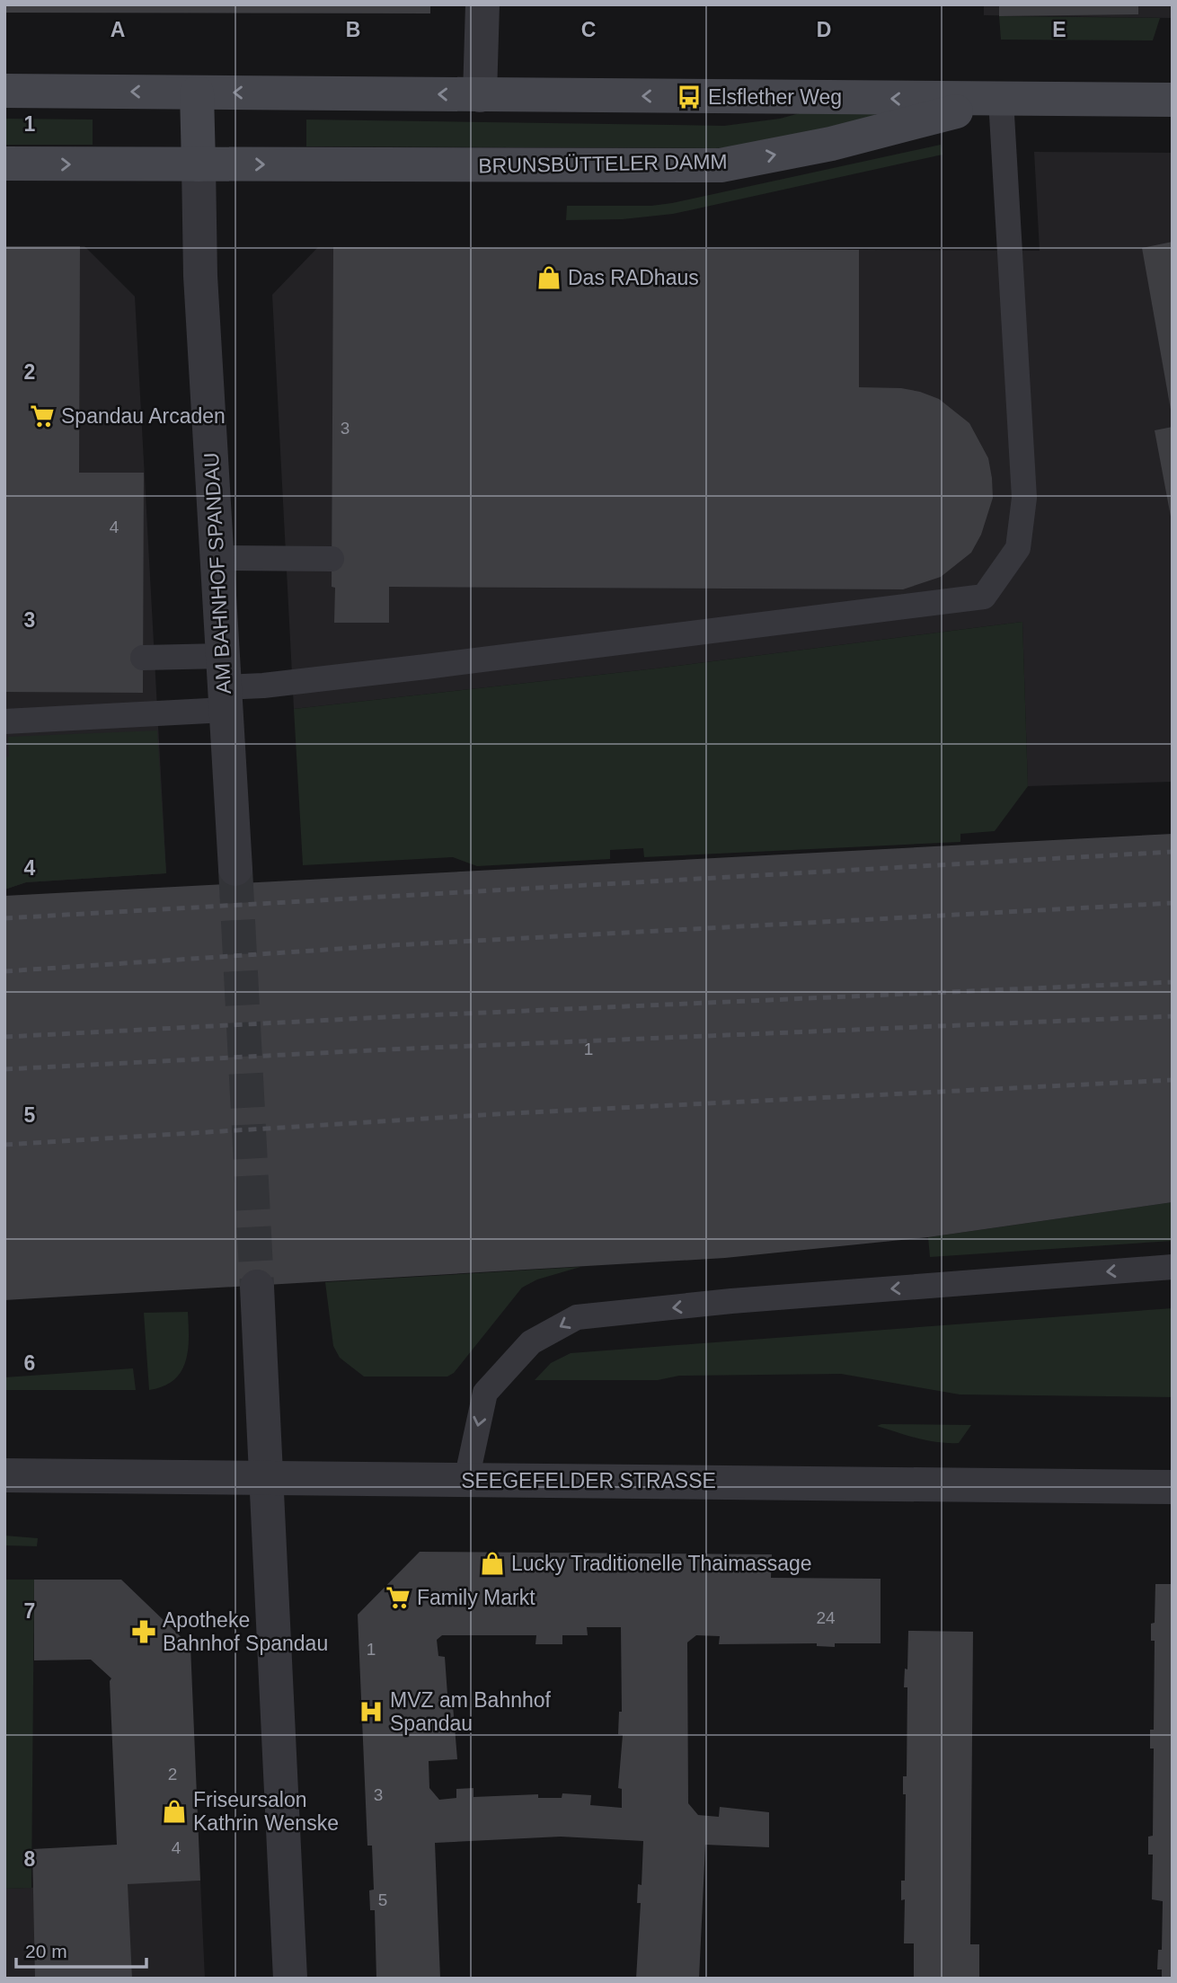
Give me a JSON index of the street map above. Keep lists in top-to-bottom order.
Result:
{
  "streets": {
    "main road": ["BRUNSBÜTTELER DAMM"],
    "street": ["AM BAHNHOF SPANDAU", "SEEGEFELDER STRASSE"]
  },
  "crossings": [
    ["BRUNSBÜTTELER DAMM", "AM BAHNHOF SPANDAU"]
  ],
  "places": {
    "bus stop": ["Elsflether Weg"],
    "shop": ["Das RADhaus", "Lucky Traditionelle Thaimassage", "Friseursalon Kathrin Wenske"],
    "supermarket": ["Spandau Arcaden", "Family Markt"],
    "pharmacy": ["Apotheke Bahnhof Spandau"],
    "hospital": ["MVZ am Bahnhof Spandau"]
  },
  "house_numbers": [
    "3",
    "4",
    "1",
    "24",
    "1",
    "2",
    "3",
    "4",
    "5"
  ],
  "scale_bar": "20 m",
  "grid": {
    "columns": [
      "A",
      "B",
      "C",
      "D",
      "E"
    ],
    "rows": [
      "1",
      "2",
      "3",
      "4",
      "5",
      "6",
      "7",
      "8"
    ]
  }
}
